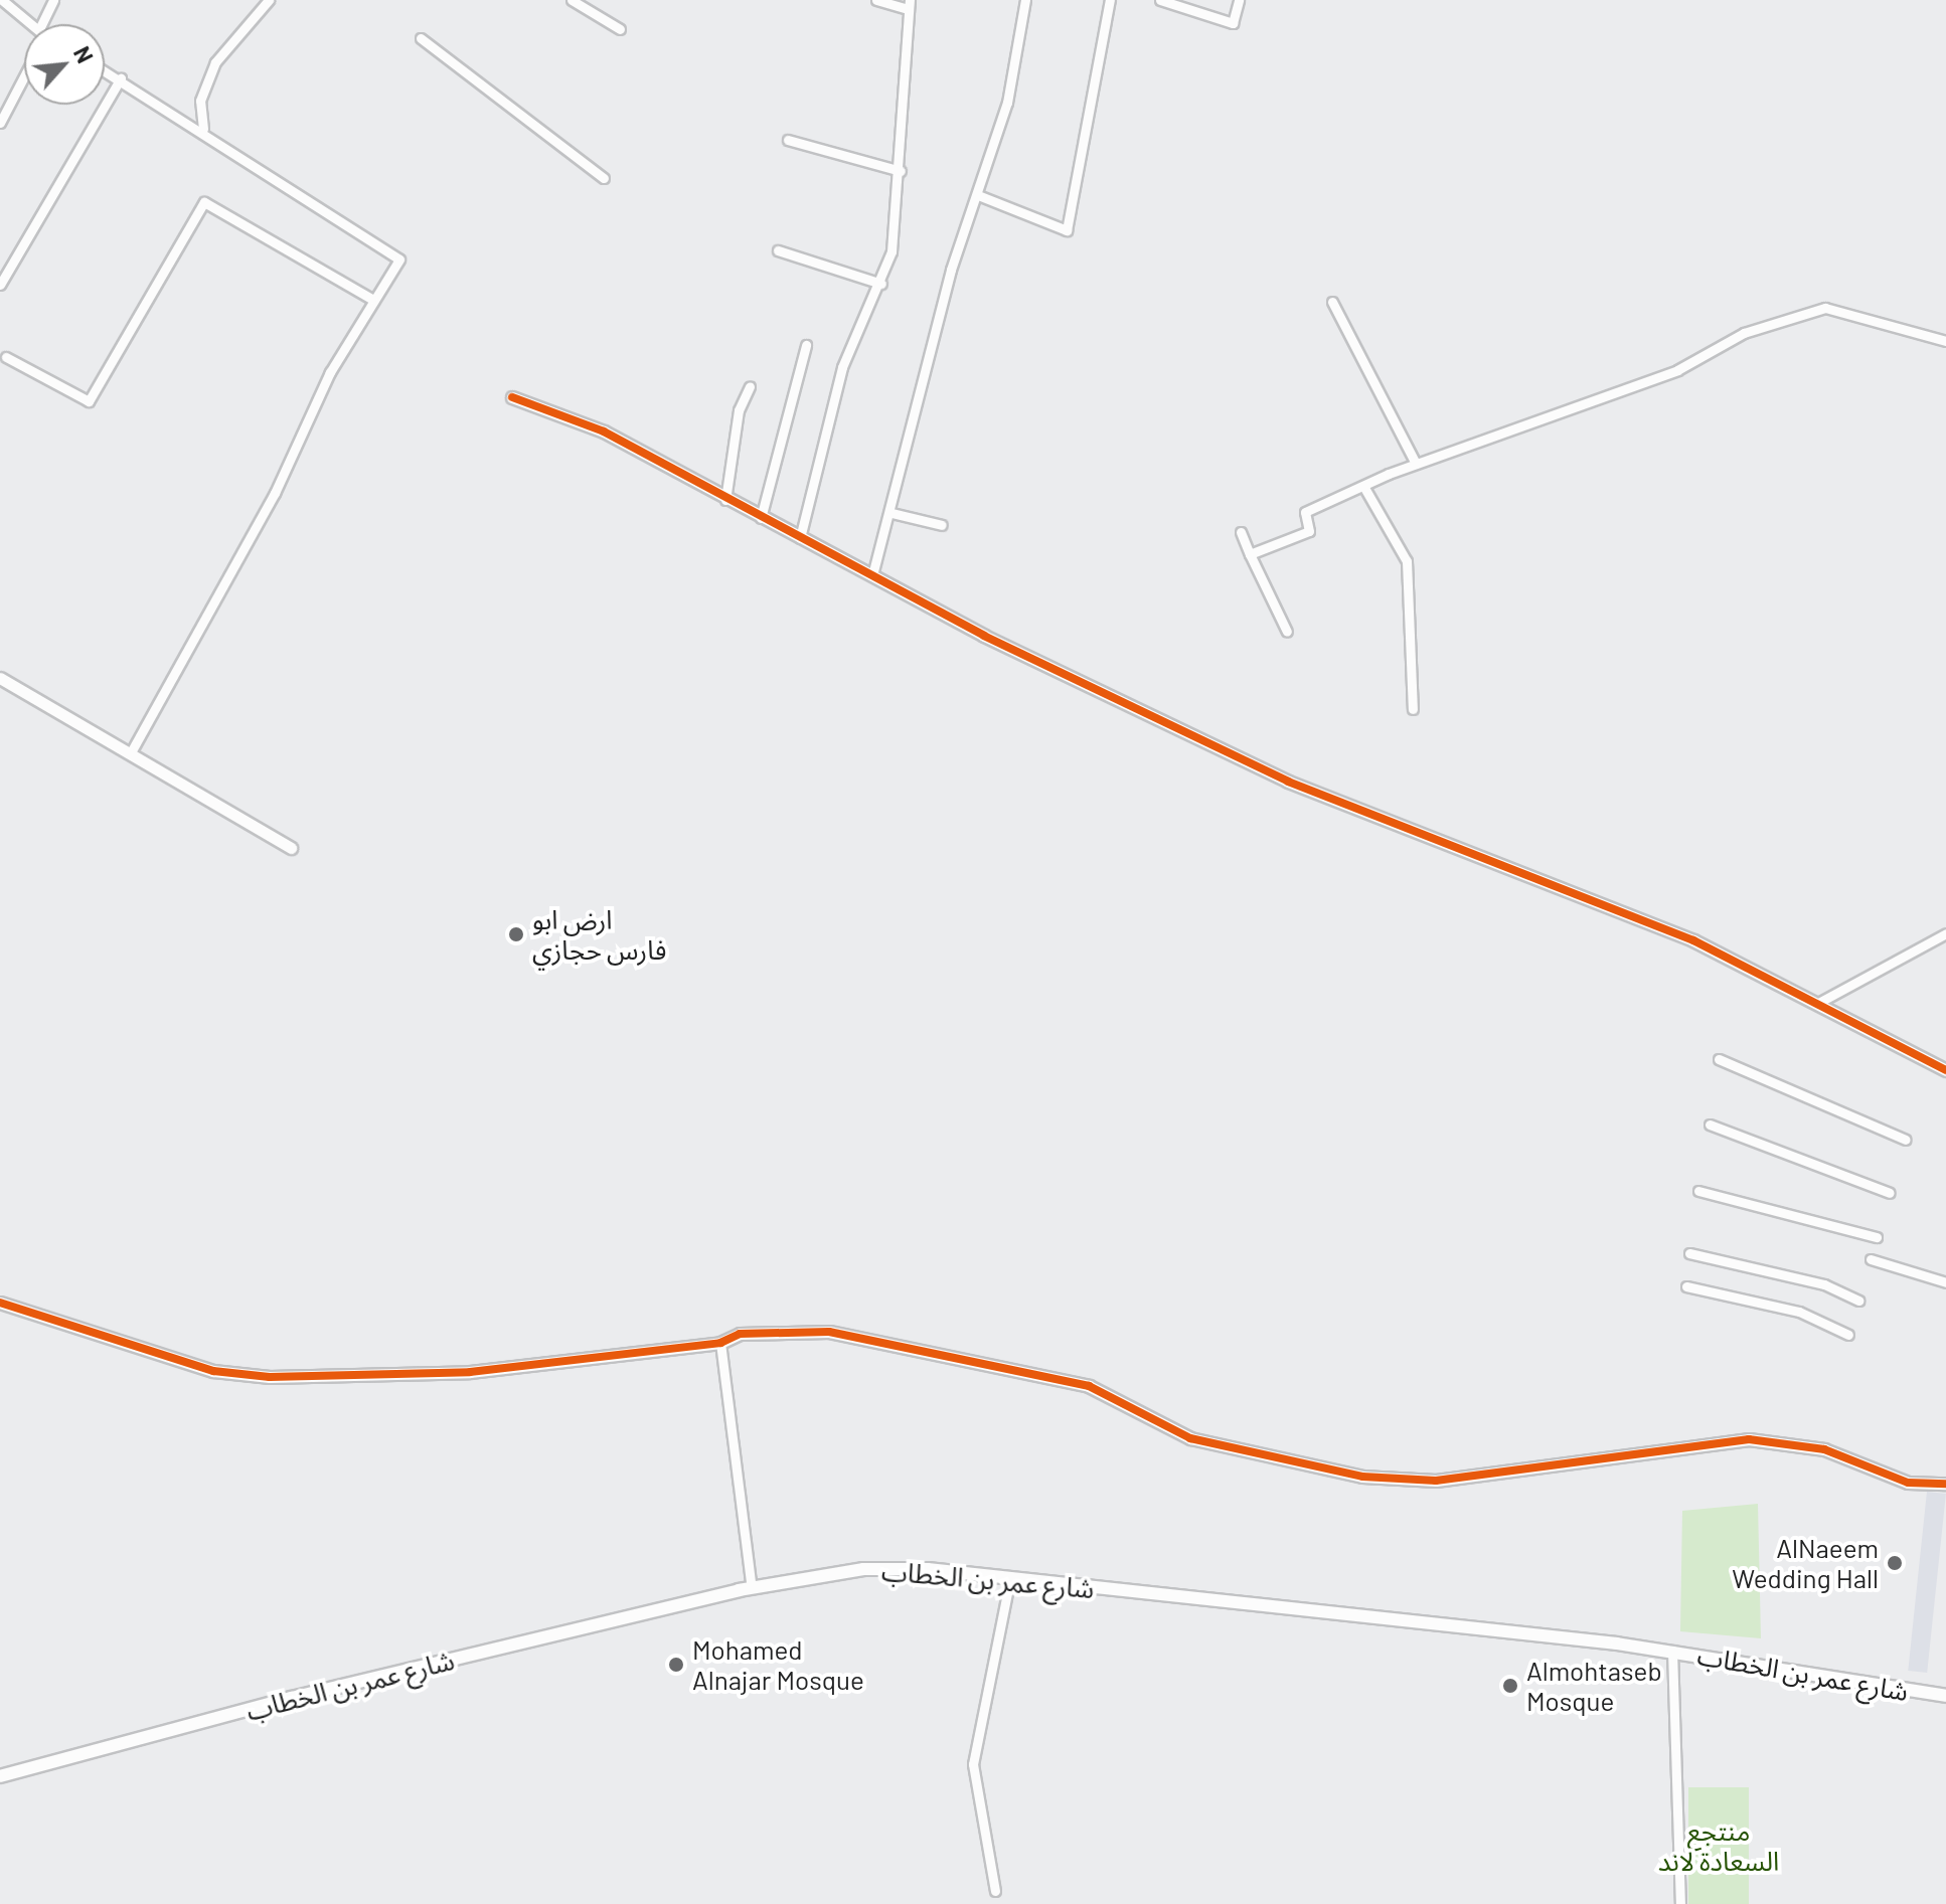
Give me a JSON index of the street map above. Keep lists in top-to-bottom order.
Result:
{
  "streets": {
    "main road": ["شارع عمر بن الخطاب"]
  },
  "parks": ["منتجع السعادة لاند"],
  "places": [
    "ارض ابو فارس حجازي",
    "AlNaeem Wedding Hall",
    "Mohamed Alnajar Mosque",
    "Almohtaseb Mosque"
  ],
  "north": "top right"
}
